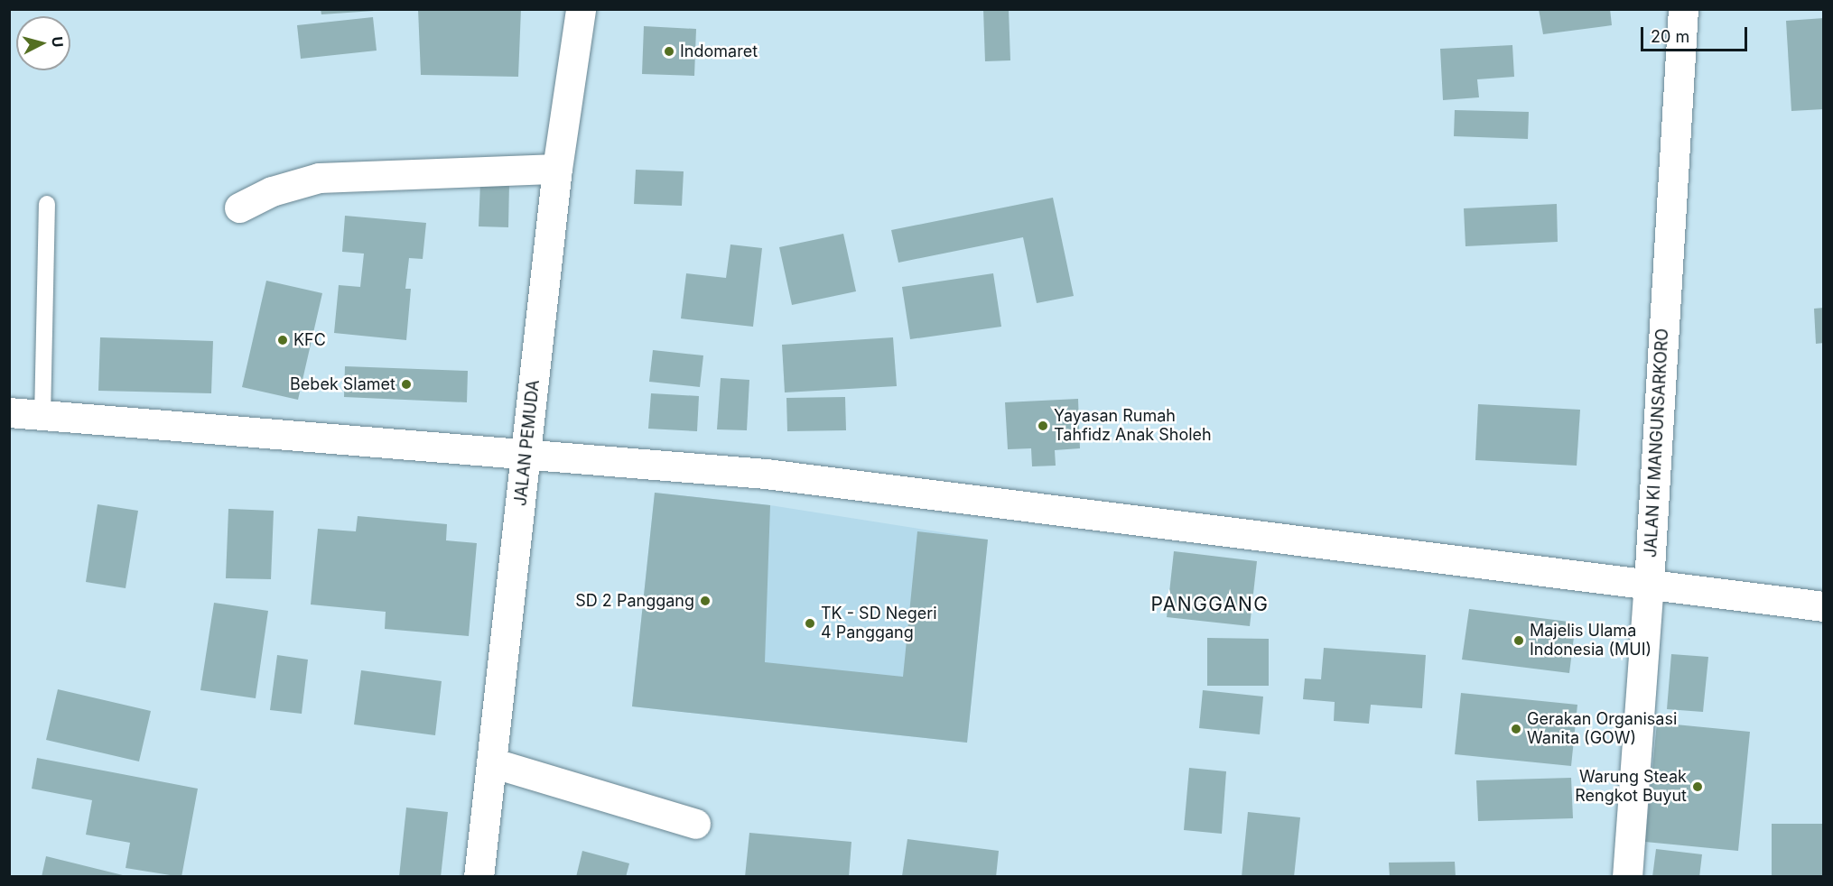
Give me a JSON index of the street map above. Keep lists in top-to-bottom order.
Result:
{
  "streets": {
    "main road": ["JALAN PEMUDA", "JALAN KI MANGUNSARKORO"]
  },
  "districts": ["PANGGANG"],
  "places": [
    "Indomaret",
    "KFC",
    "Bebek Slamet",
    "Yayasan Rumah Tahfidz Anak Sholeh",
    "SD 2 Panggang",
    "TK - SD Negeri 4 Panggang",
    "Majelis Ulama Indonesia (MUI)",
    "Gerakan Organisasi Wanita (GOW)",
    "Warung Steak Rengkot Buyut"
  ],
  "scale_bar": "20 m",
  "north": "right"
}
